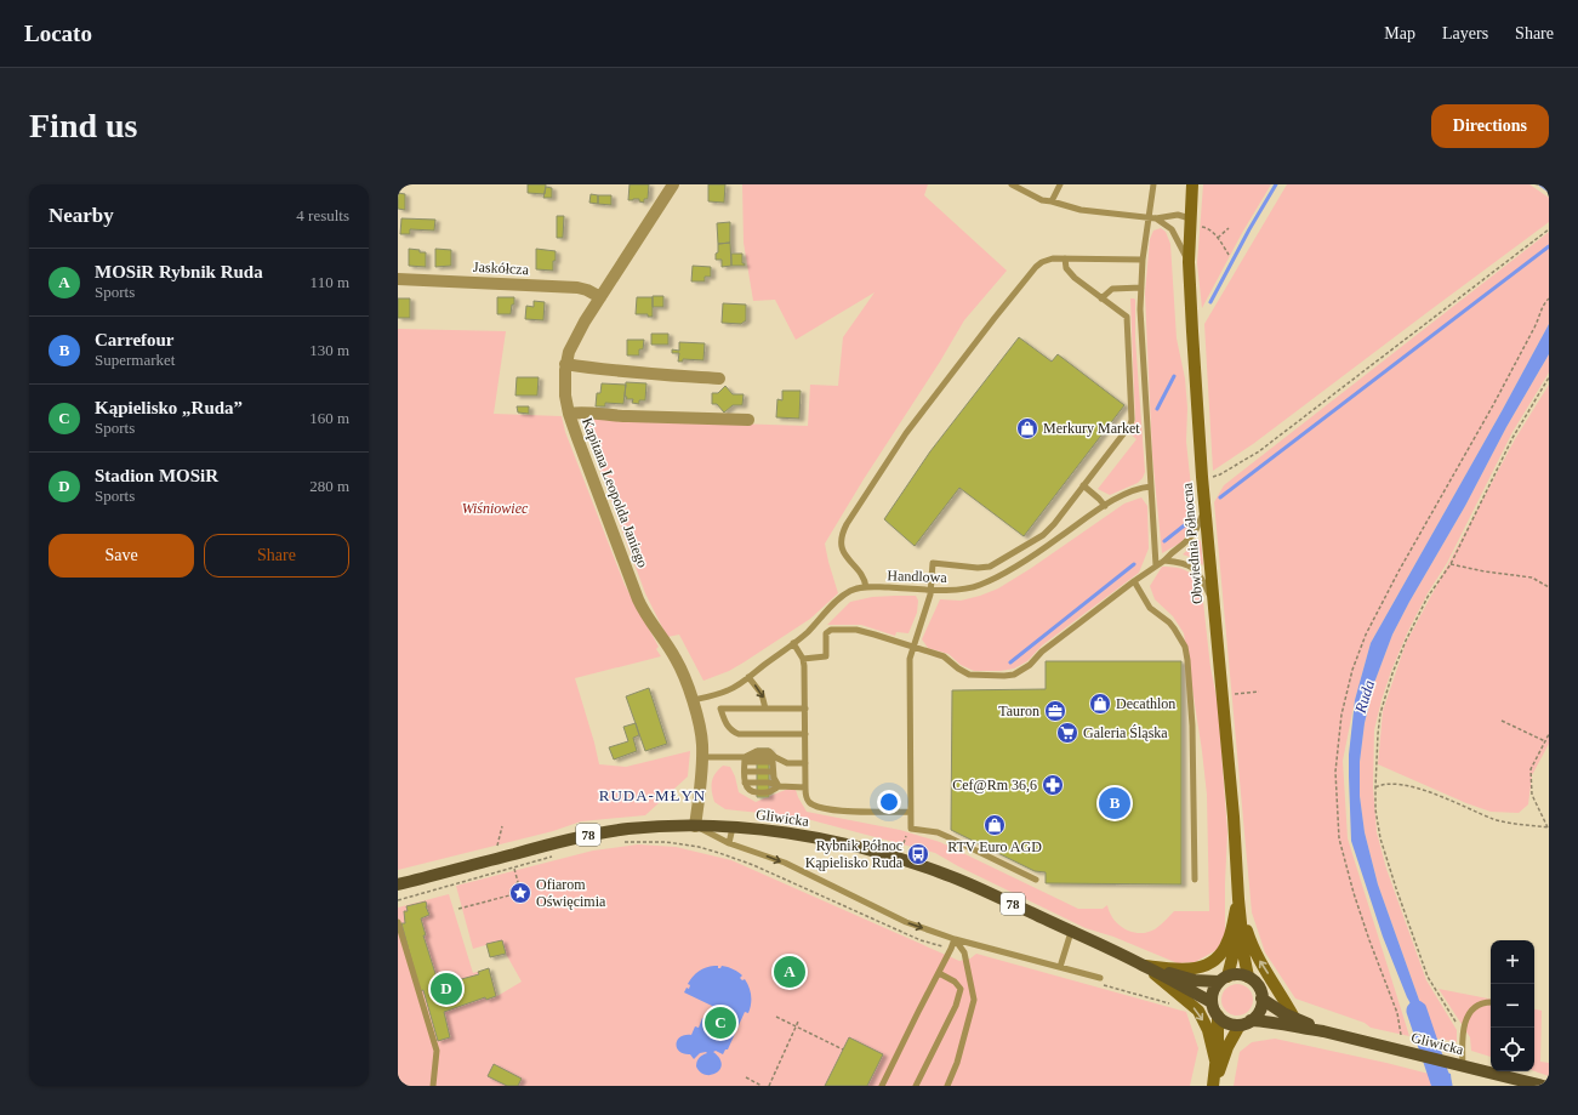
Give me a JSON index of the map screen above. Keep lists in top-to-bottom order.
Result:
{
  "streets": {
    "main road": ["Obwiednia Północna", "Gliwicka", "78"],
    "street": ["Jaskółcza", "Kapitana Leopolda Janiego"],
    "lane": ["Handlowa"]
  },
  "crossings": [
    ["Jaskółcza", "Kapitana Leopolda Janiego"],
    ["Kapitana Leopolda Janiego", "Handlowa"],
    ["Kapitana Leopolda Janiego", "Gliwicka"],
    ["Obwiednia Północna", "Gliwicka"],
    ["Obwiednia Północna", "78"],
    ["Gliwicka", "78"]
  ],
  "districts": ["RUDA-MŁYN"],
  "water": ["Ruda"],
  "parks": ["Wiśniowiec"],
  "places": {
    "shop": ["Merkury Market", "Decathlon", "RTV Euro AGD"],
    "office": ["Tauron"],
    "supermarket": ["Galeria Śląska"],
    "pharmacy": ["Cef@Rm 36,6"],
    "bus stop": ["Rybnik Północ Kąpielisko Ruda"],
    "place": ["Ofiarom Oświęcimia"]
  },
  "page": {
    "header": "Locato",
    "nav": ["Map", "Layers", "Share"],
    "buttons": [
      "Directions",
      ["Save", "Share"]
    ],
    "title": "Find us",
    "heading": ["Nearby", "4 results"],
    "list": [
      {
        "mark": "A",
        "name": "MOSiR Rybnik Ruda",
        "note": "Sports",
        "value": "110 m"
      },
      {
        "mark": "B",
        "name": "Carrefour",
        "note": "Supermarket",
        "value": "130 m"
      },
      {
        "mark": "C",
        "name": "Kąpielisko „Ruda”",
        "note": "Sports",
        "value": "160 m"
      },
      {
        "mark": "D",
        "name": "Stadion MOSiR",
        "note": "Sports",
        "value": "280 m"
      }
    ],
    "pins": [
      "B",
      "A",
      "D",
      "C"
    ],
    "map_buttons": ["+", "−"]
  }
}
